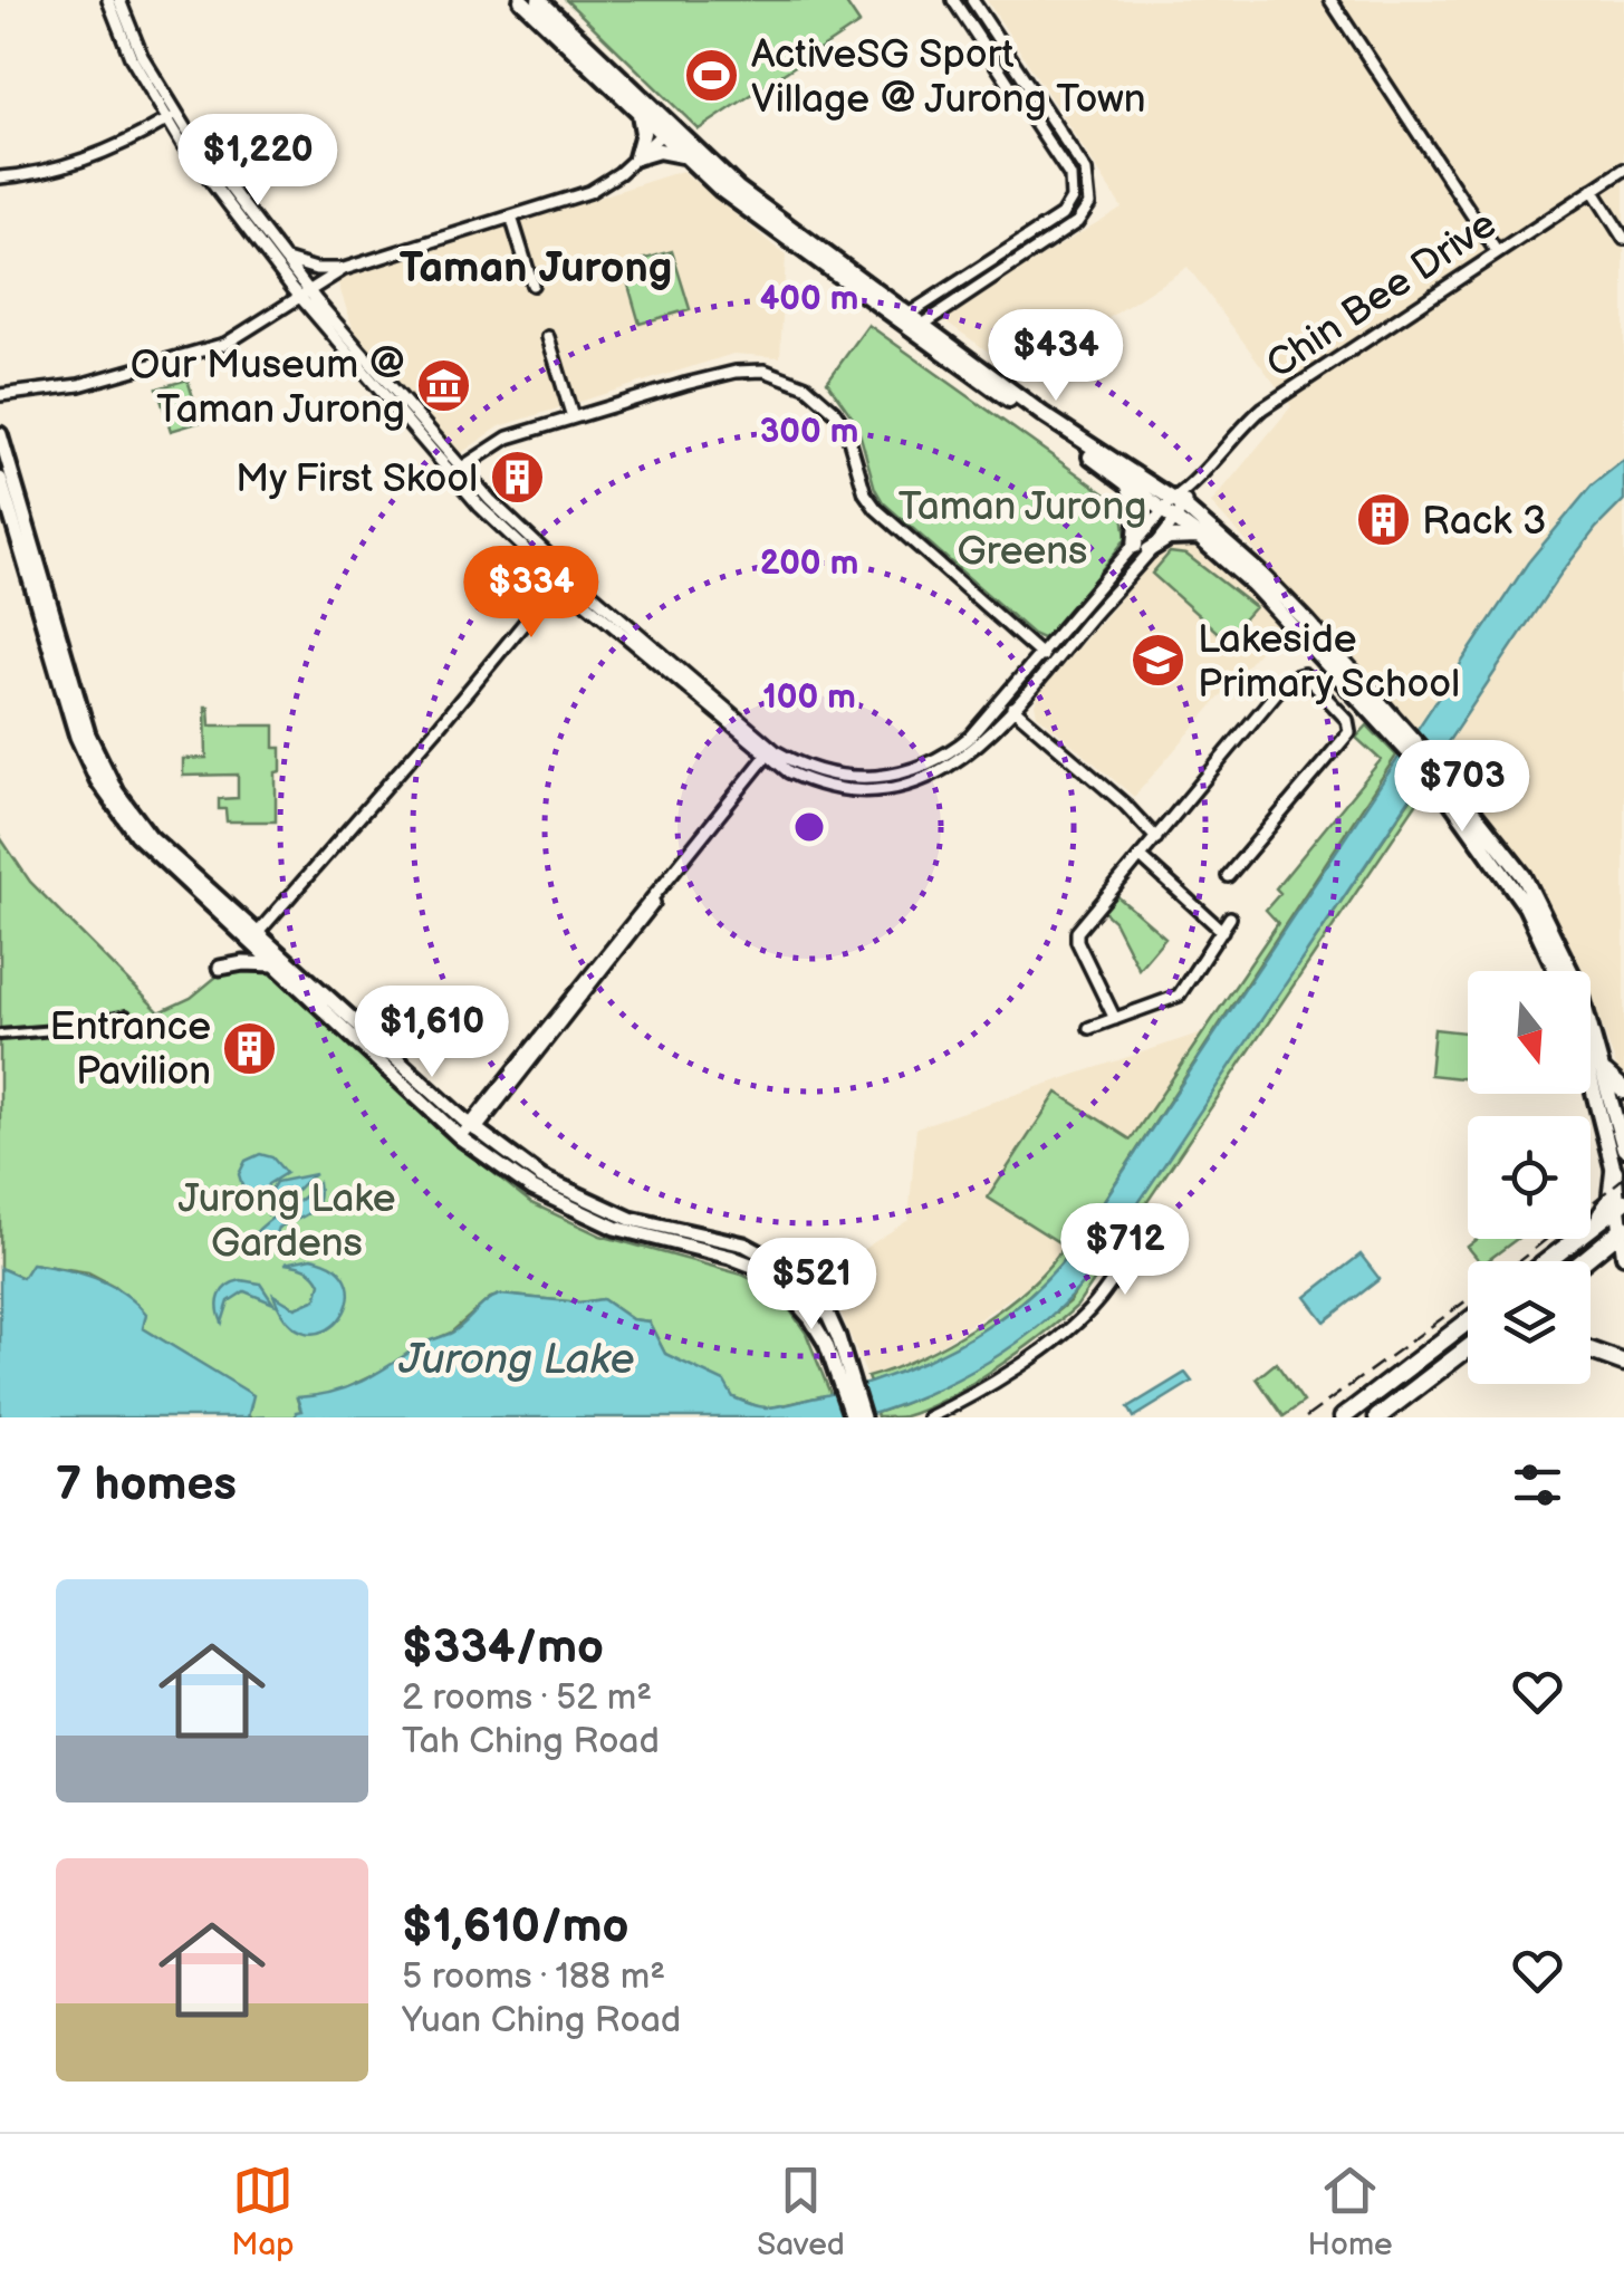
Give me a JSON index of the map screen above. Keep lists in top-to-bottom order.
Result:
{
  "streets": {
    "street": ["Chin Bee Drive"]
  },
  "districts": ["Taman Jurong"],
  "water": ["Jurong Lake"],
  "parks": ["Taman Jurong Greens", "Jurong Lake Gardens"],
  "places": {
    "sports": ["ActiveSG Sport Village @ Jurong Town"],
    "museum": ["Our Museum @ Taman Jurong"],
    "building": ["My First Skool", "Rack 3", "Entrance Pavilion"],
    "school or university": ["Lakeside Primary School"]
  },
  "north": "bottom",
  "page": {
    "price": [
      "$1,220",
      "$434",
      "$334",
      "$703",
      "$1,610",
      "$712",
      "$521"
    ],
    "heading": "7 homes",
    "list": [
      {
        "name": "$334/mo",
        "note": "2 rooms · 52 m² · Tah Ching Road"
      },
      {
        "name": "$1,610/mo",
        "note": "5 rooms · 188 m² · Yuan Ching Road"
      }
    ],
    "tabs": ["Map", "Saved", "Home"]
  },
  "rings": [
    "400 m",
    "300 m",
    "200 m",
    "100 m"
  ]
}
